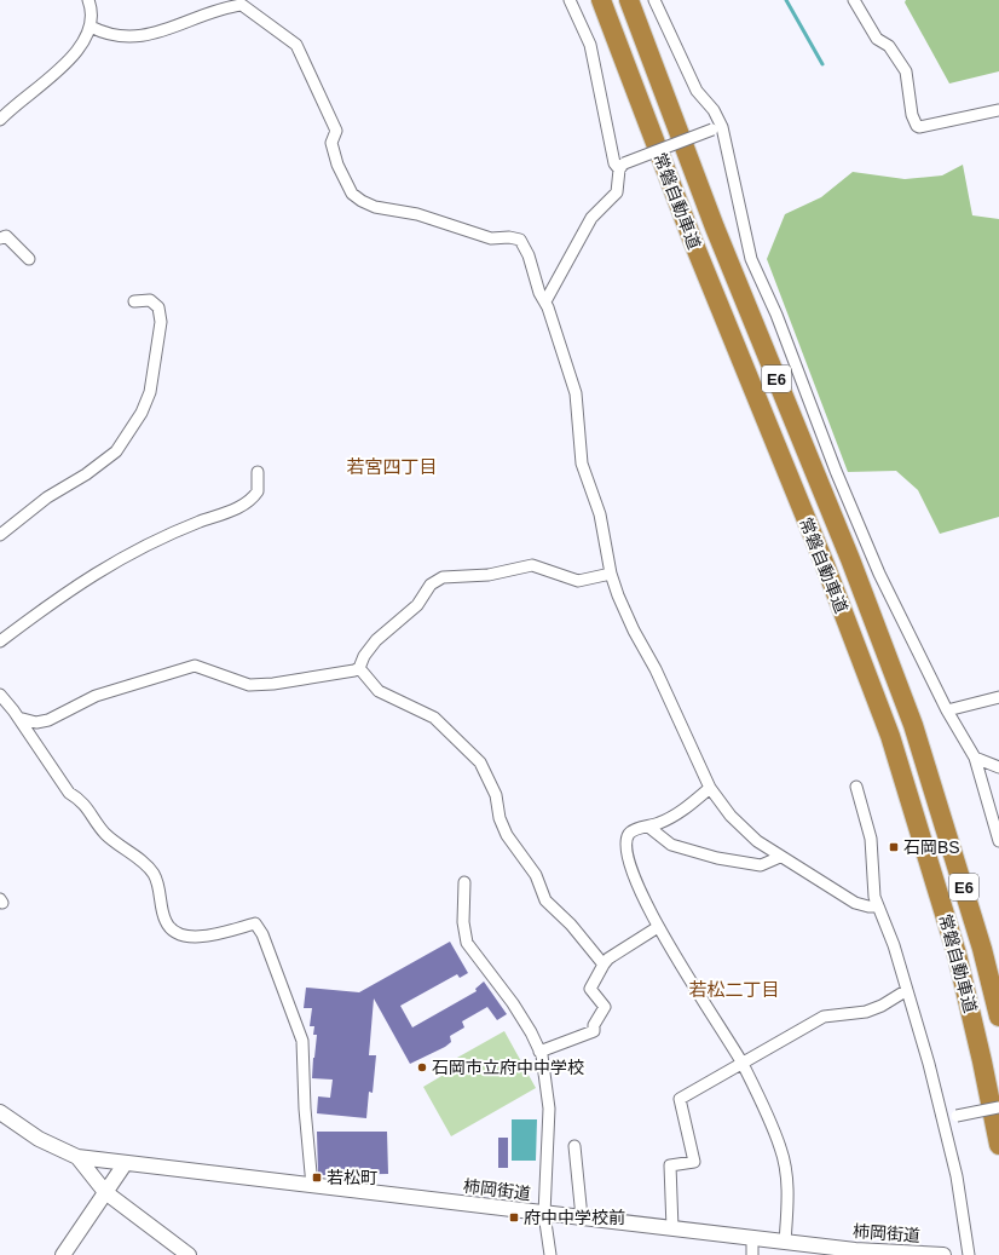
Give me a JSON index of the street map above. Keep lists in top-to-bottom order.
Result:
{
  "streets": {
    "highway": ["常磐自動車道", "E6"],
    "street": ["柿岡街道"]
  },
  "districts": ["若宮四丁目", "若松二丁目"],
  "places": {
    "transit": ["石岡BS", "若松町", "府中中学校前"],
    "other": ["石岡市立府中中学校"]
  }
}
